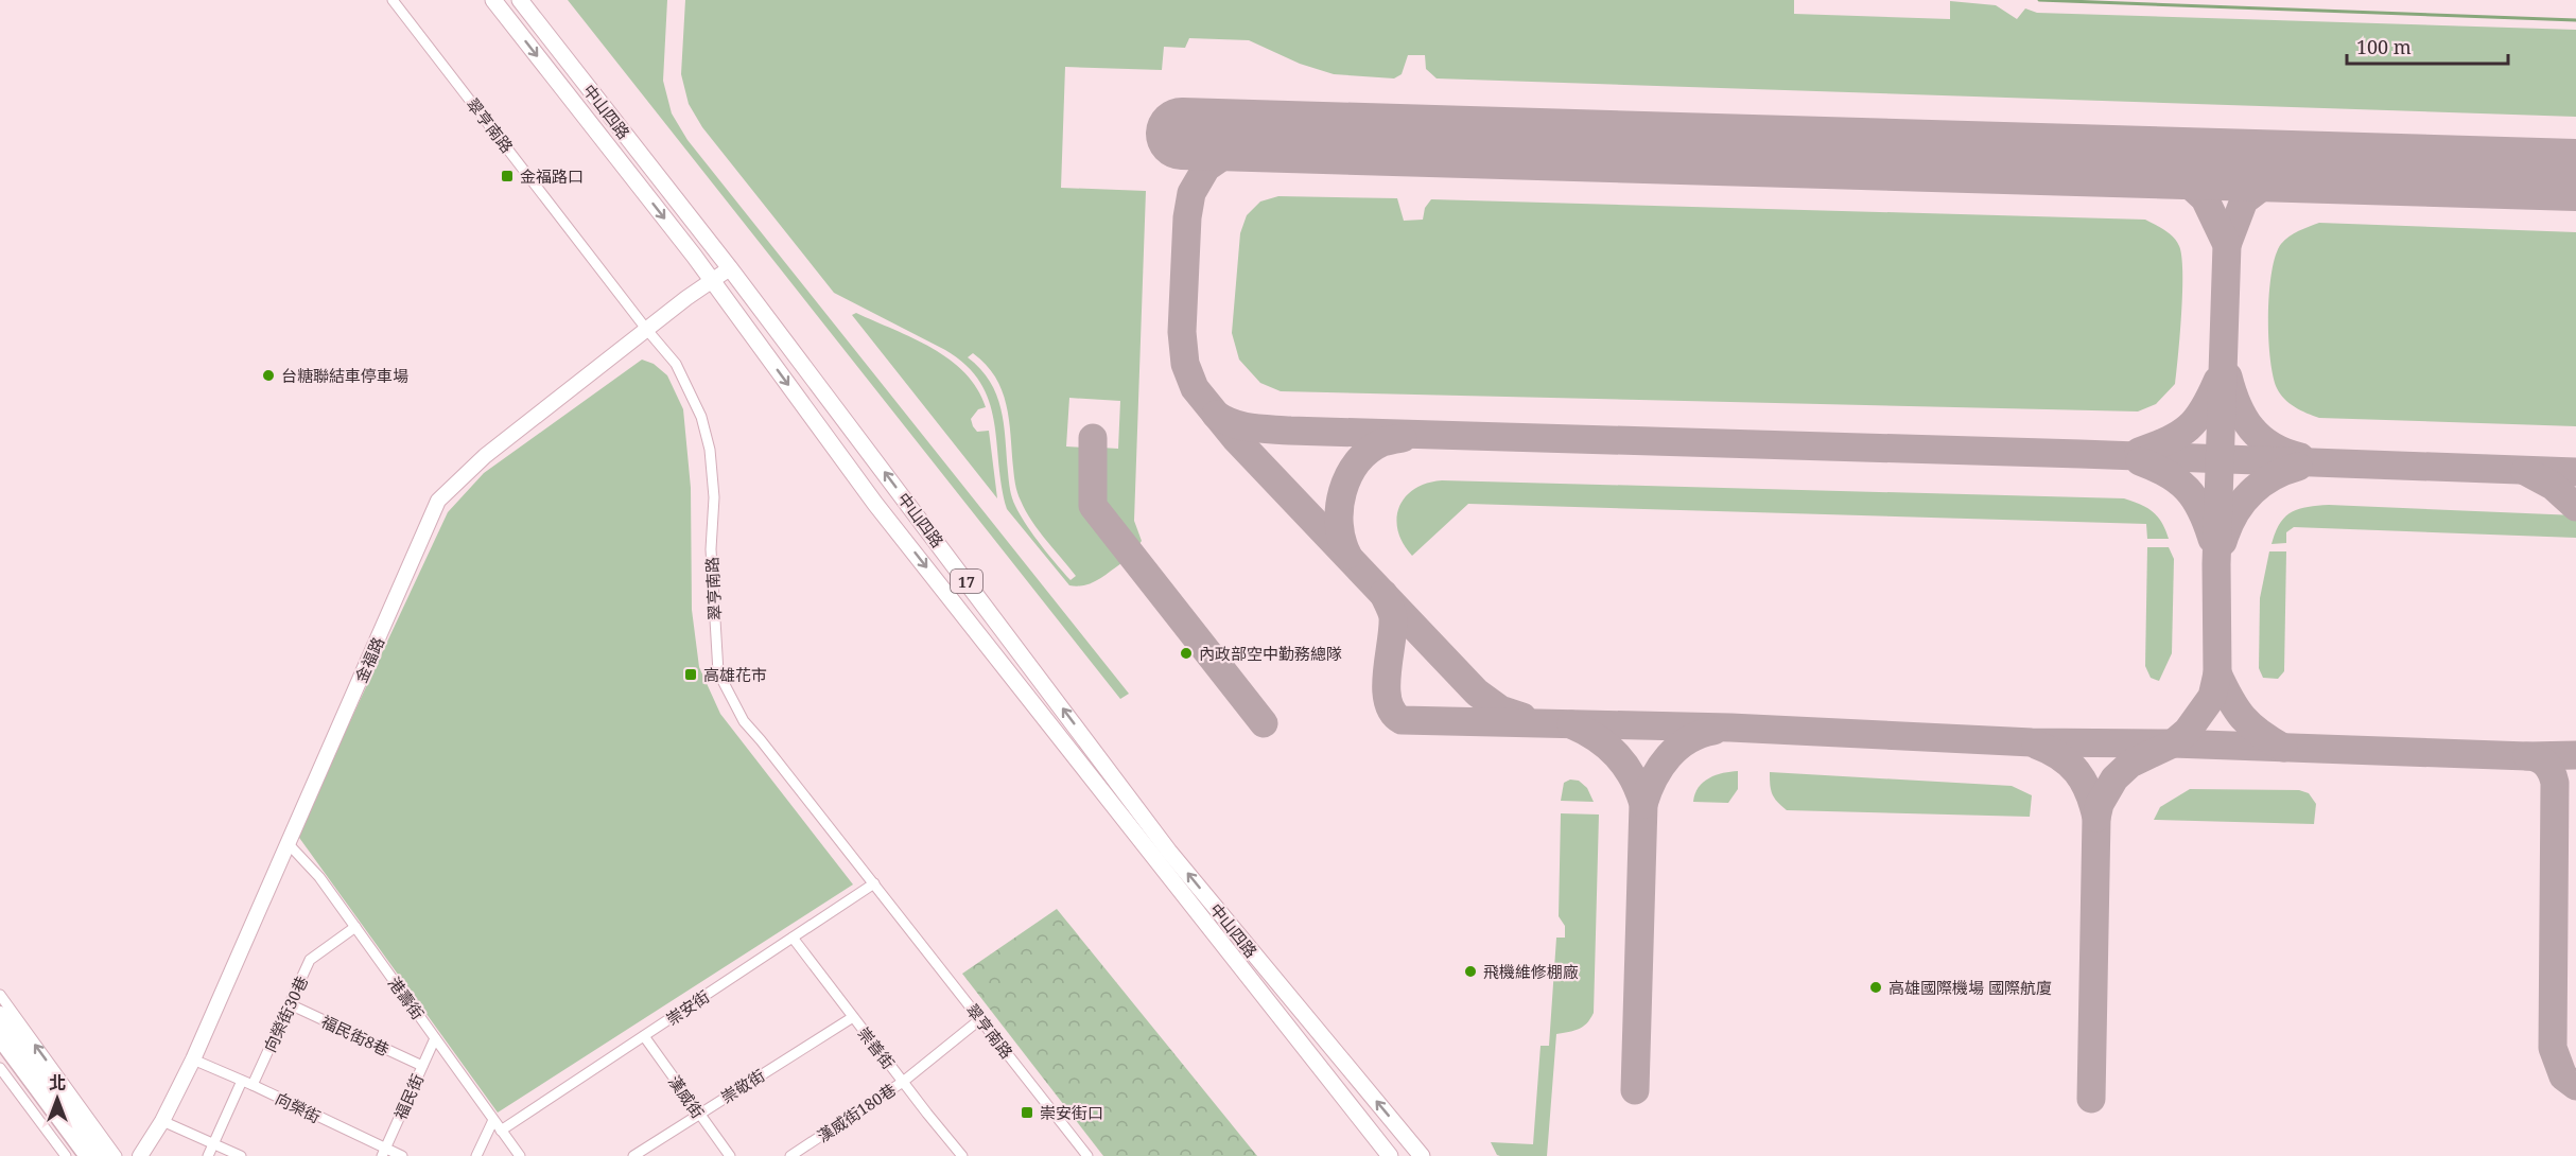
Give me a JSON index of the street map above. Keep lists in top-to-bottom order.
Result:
{
  "streets": {
    "main road": ["中山四路", "17"],
    "street": [
      "翠亨南路",
      "金福路",
      "港壽街",
      "崇安街",
      "向榮街30巷",
      "福民街8巷",
      "崇善街",
      "崇敬街",
      "福民街",
      "漢威街",
      "向榮街",
      "漢威街180巷"
    ]
  },
  "crossings": [
    ["中山四路", "金福路"],
    ["翠亨南路", "金福路"],
    ["翠亨南路", "崇安街"],
    ["翠亨南路", "漢威街180巷"],
    ["金福路", "港壽街"],
    ["金福路", "向榮街"],
    ["港壽街", "崇安街"],
    ["港壽街", "向榮街30巷"],
    ["港壽街", "福民街"],
    ["崇安街", "崇善街"],
    ["崇安街", "漢威街"],
    ["向榮街30巷", "福民街8巷"],
    ["向榮街30巷", "向榮街"],
    ["福民街8巷", "福民街"],
    ["崇善街", "崇敬街"],
    ["崇善街", "漢威街180巷"],
    ["崇敬街", "漢威街"],
    ["福民街", "向榮街"]
  ],
  "places": {
    "transit": ["金福路口", "高雄花市", "崇安街口"],
    "other": [
      "台糖聯結車停車場",
      "內政部空中勤務總隊",
      "飛機維修棚廠",
      "高雄國際機場 國際航廈"
    ]
  },
  "scale_bar": "100 m",
  "north": "top"
}
